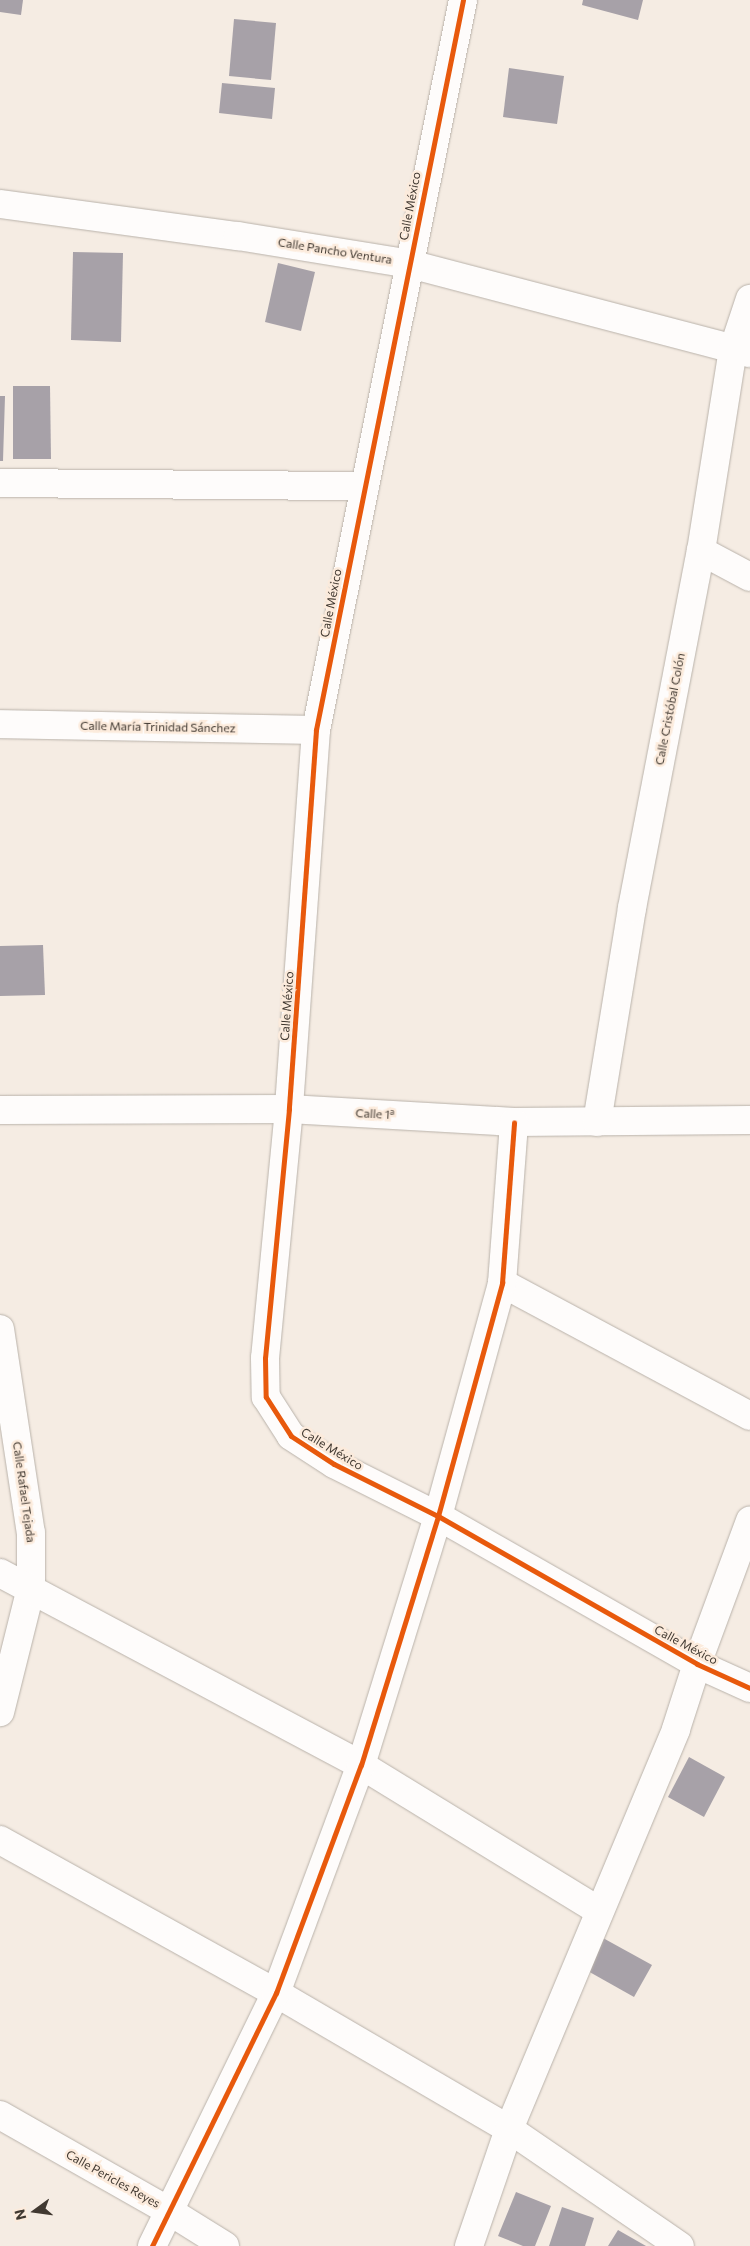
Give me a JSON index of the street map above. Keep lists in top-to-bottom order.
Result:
{
  "streets": {
    "street": [
      "Calle México",
      "Calle Pancho Ventura",
      "Calle Cristóbal Colón",
      "Calle María Trinidad Sánchez",
      "Calle 1ª",
      "Calle Rafael Tejada",
      "Calle Pericles Reyes"
    ]
  },
  "crossings": [
    ["Calle México", "Calle Pancho Ventura"],
    ["Calle México", "Calle María Trinidad Sánchez"],
    ["Calle México", "Calle 1ª"],
    ["Calle Pancho Ventura", "Calle Cristóbal Colón"],
    ["Calle Cristóbal Colón", "Calle 1ª"]
  ],
  "north": "left"
}
